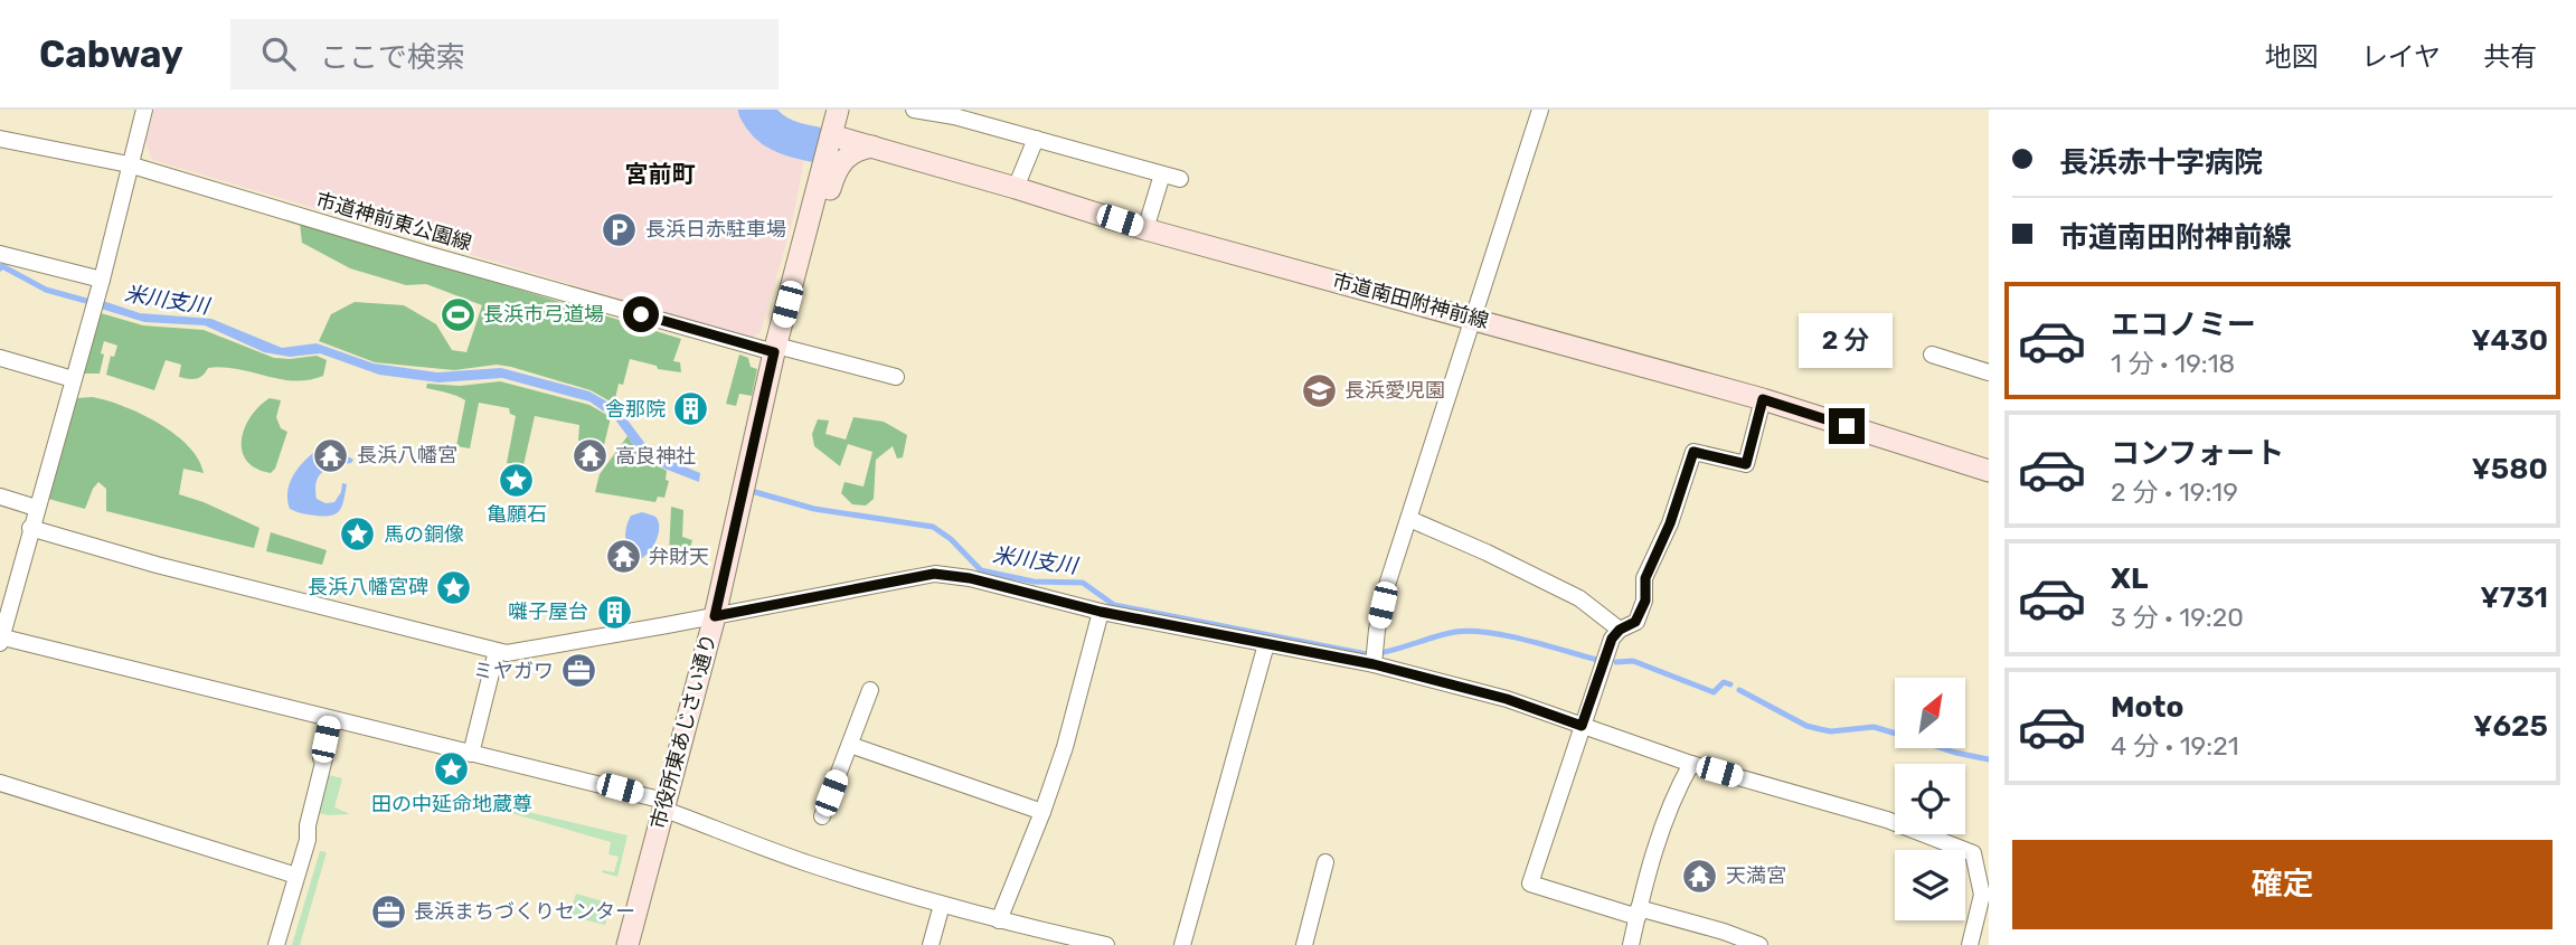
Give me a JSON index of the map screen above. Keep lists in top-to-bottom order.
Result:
{
  "streets": {
    "street": ["市道神前東公園線", "市道南田附神前線", "市役所東あじさい通り"]
  },
  "crossings": [
    ["市道神前東公園線", "市役所東あじさい通り"],
    ["市道南田附神前線", "市役所東あじさい通り"]
  ],
  "districts": ["宮前町"],
  "water": ["米川支川"],
  "places": {
    "parking": ["長浜日赤駐車場"],
    "sports": ["長浜市弓道場"],
    "school or university": ["長浜愛児園"],
    "building": ["舎那院", "囃子屋台"],
    "temple": [
      "長浜八幡宮",
      "高良神社",
      "弁財天",
      "天満宮"
    ],
    "place": [
      "亀願石",
      "馬の銅像",
      "長浜八幡宮碑",
      "田の中延命地蔵尊"
    ],
    "office": ["ミヤガワ", "長浜まちづくりセンター"]
  },
  "north": "top right",
  "page": {
    "header": "Cabway",
    "search": "ここで検索",
    "nav": ["地図", "レイヤ", "共有"],
    "banner": ["長浜赤十字病院", "市道南田附神前線"],
    "list": [
      {
        "name": "エコノミー",
        "note": "1 分 · 19:18",
        "value": "¥430"
      },
      {
        "name": "コンフォート",
        "note": "2 分 · 19:19",
        "value": "¥580"
      },
      {
        "name": "XL",
        "note": "3 分 · 19:20",
        "value": "¥731"
      },
      {
        "name": "Moto",
        "note": "4 分 · 19:21",
        "value": "¥625"
      }
    ],
    "bubble": "2 分",
    "buttons": "確定"
  }
}
